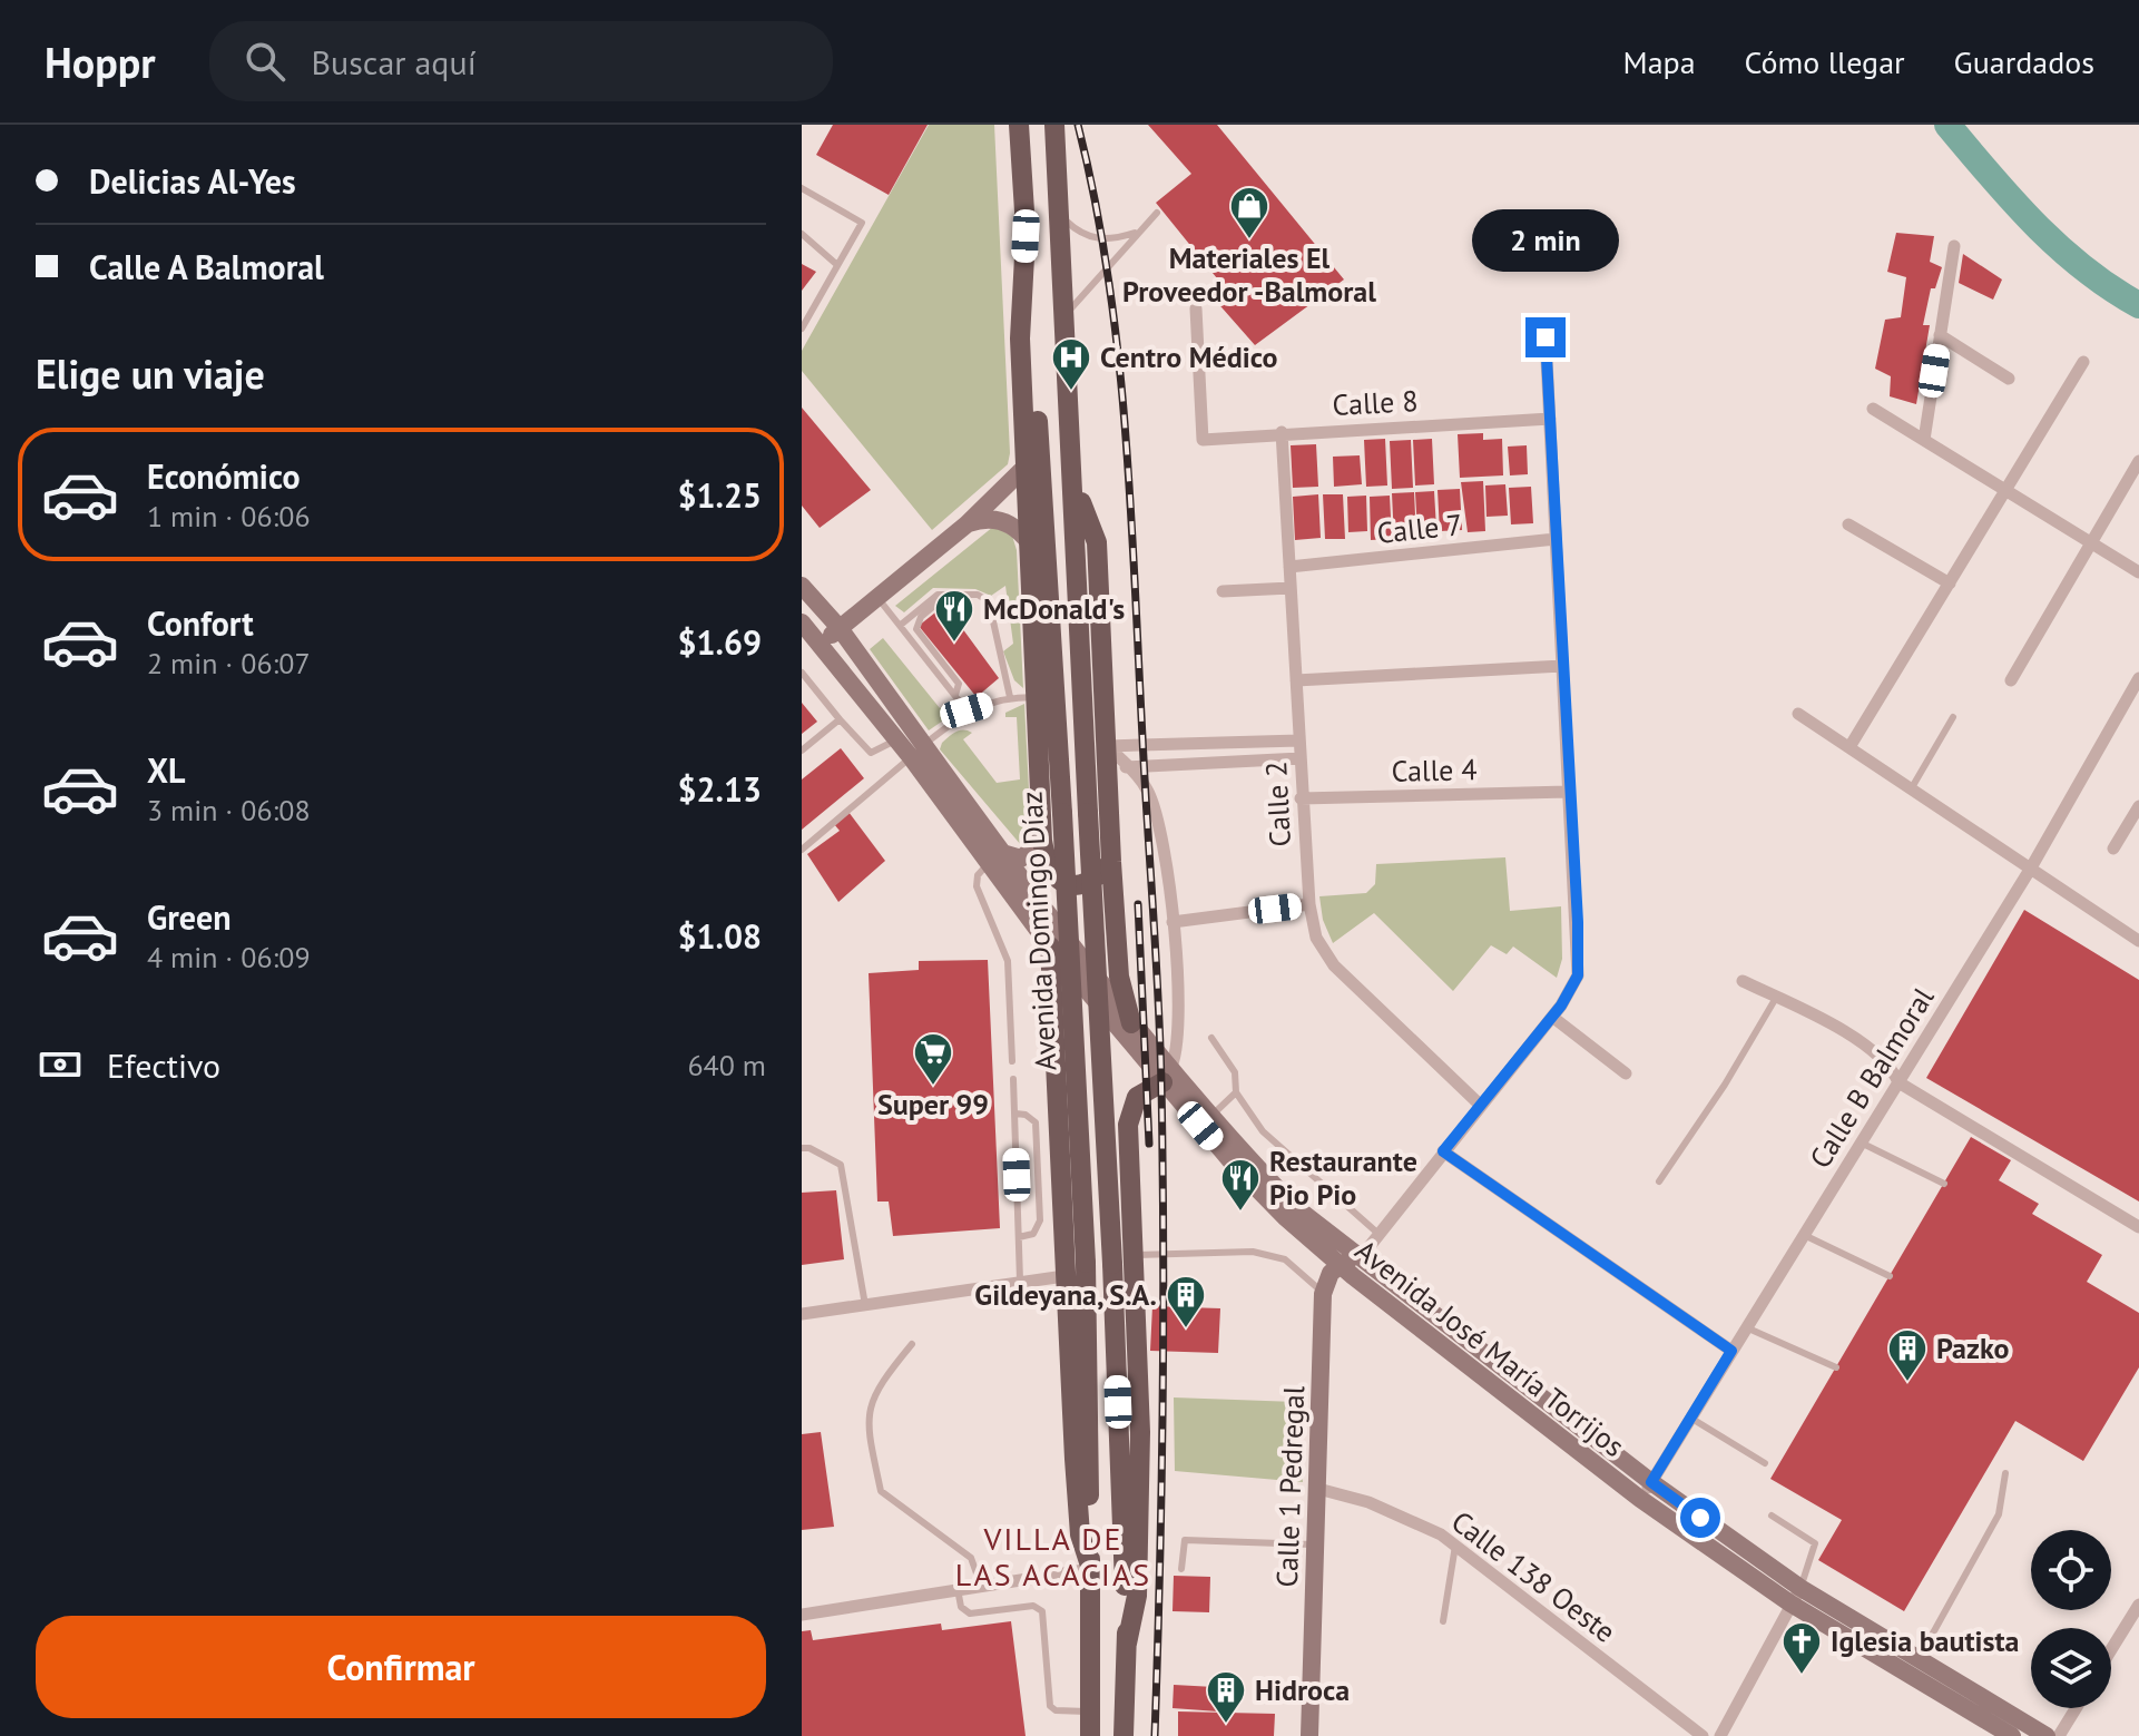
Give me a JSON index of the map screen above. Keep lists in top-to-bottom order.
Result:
{
  "streets": {
    "main road": ["Avenida Domingo Díaz", "Avenida José María Torrijos", "Calle 1 Pedregal"],
    "street": [
      "Calle 8",
      "Calle 7",
      "Calle 4",
      "Calle 2",
      "Calle B Balmoral",
      "Calle 138 Oeste"
    ]
  },
  "crossings": [
    ["Calle 8", "Calle 2"],
    ["Calle 7", "Calle 2"],
    ["Calle 4", "Calle 2"],
    ["Calle B Balmoral", "Avenida José María Torrijos"],
    ["Avenida José María Torrijos", "Calle 1 Pedregal"],
    ["Calle 1 Pedregal", "Calle 138 Oeste"]
  ],
  "districts": ["VILLA DE LAS ACACIAS"],
  "places": {
    "shop": ["Materiales El Proveedor -Balmoral"],
    "hospital": ["Centro Médico"],
    "restaurant": ["McDonald's", "Restaurante Pio Pio"],
    "supermarket": ["Super 99"],
    "building": ["Gildeyana, S.A.", "Pazko", "Hidroca"],
    "church": ["Iglesia bautista"]
  },
  "page": {
    "header": "Hoppr",
    "search": "Buscar aquí",
    "nav": ["Mapa", "Cómo llegar", "Guardados"],
    "banner": ["Delicias Al-Yes", "Calle A Balmoral"],
    "bubble": "2 min",
    "heading": "Elige un viaje",
    "list": [
      {
        "name": "Económico",
        "note": "1 min · 06:06",
        "value": "$1.25"
      },
      {
        "name": "Confort",
        "note": "2 min · 06:07",
        "value": "$1.69"
      },
      {
        "name": "XL",
        "note": "3 min · 06:08",
        "value": "$2.13"
      },
      {
        "name": "Green",
        "note": "4 min · 06:09",
        "value": "$1.08"
      }
    ],
    "pay": ["Efectivo", "640 m"],
    "buttons": "Confirmar"
  }
}
